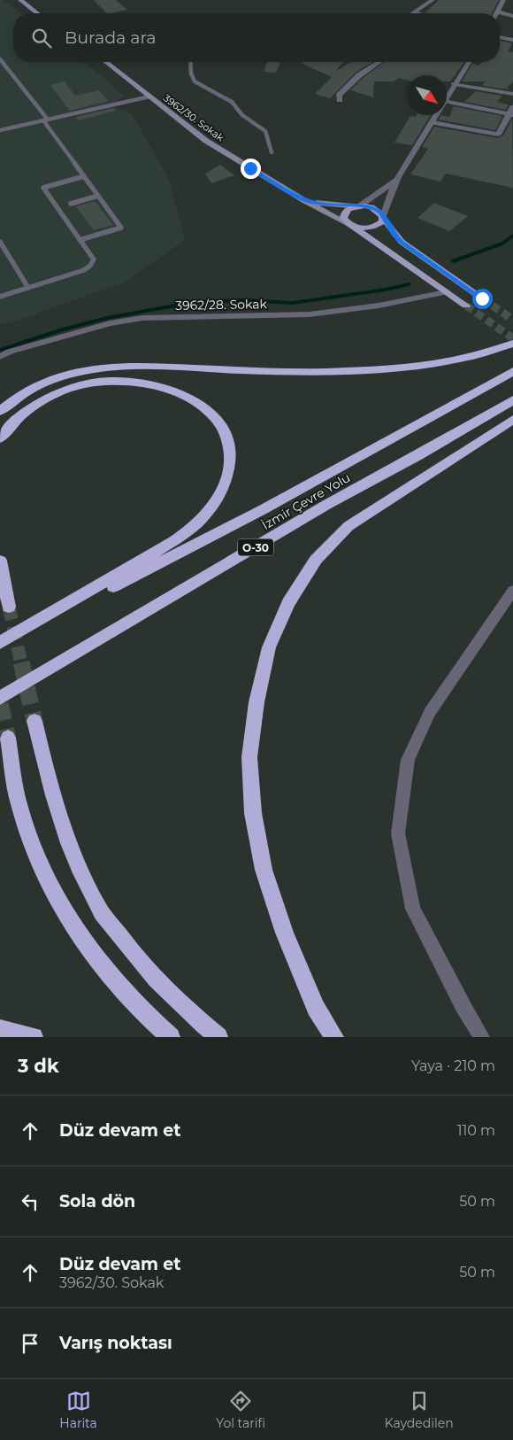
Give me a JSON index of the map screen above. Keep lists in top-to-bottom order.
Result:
{
  "streets": {
    "highway": ["İzmir Çevre Yolu", "O-30"],
    "main road": ["3962/30. Sokak"],
    "street": ["3962/28. Sokak"]
  },
  "north": "bottom right",
  "page": {
    "search": "Burada ara",
    "heading": ["3 dk", "Yaya · 210 m"],
    "list": [
      ["Düz devam et", "110 m"],
      ["Sola dön", "50 m"],
      ["Düz devam et", "3962/30. Sokak", "50 m"],
      "Varış noktası"
    ],
    "nav": ["Harita", "Yol tarifi", "Kaydedilen"]
  }
}
